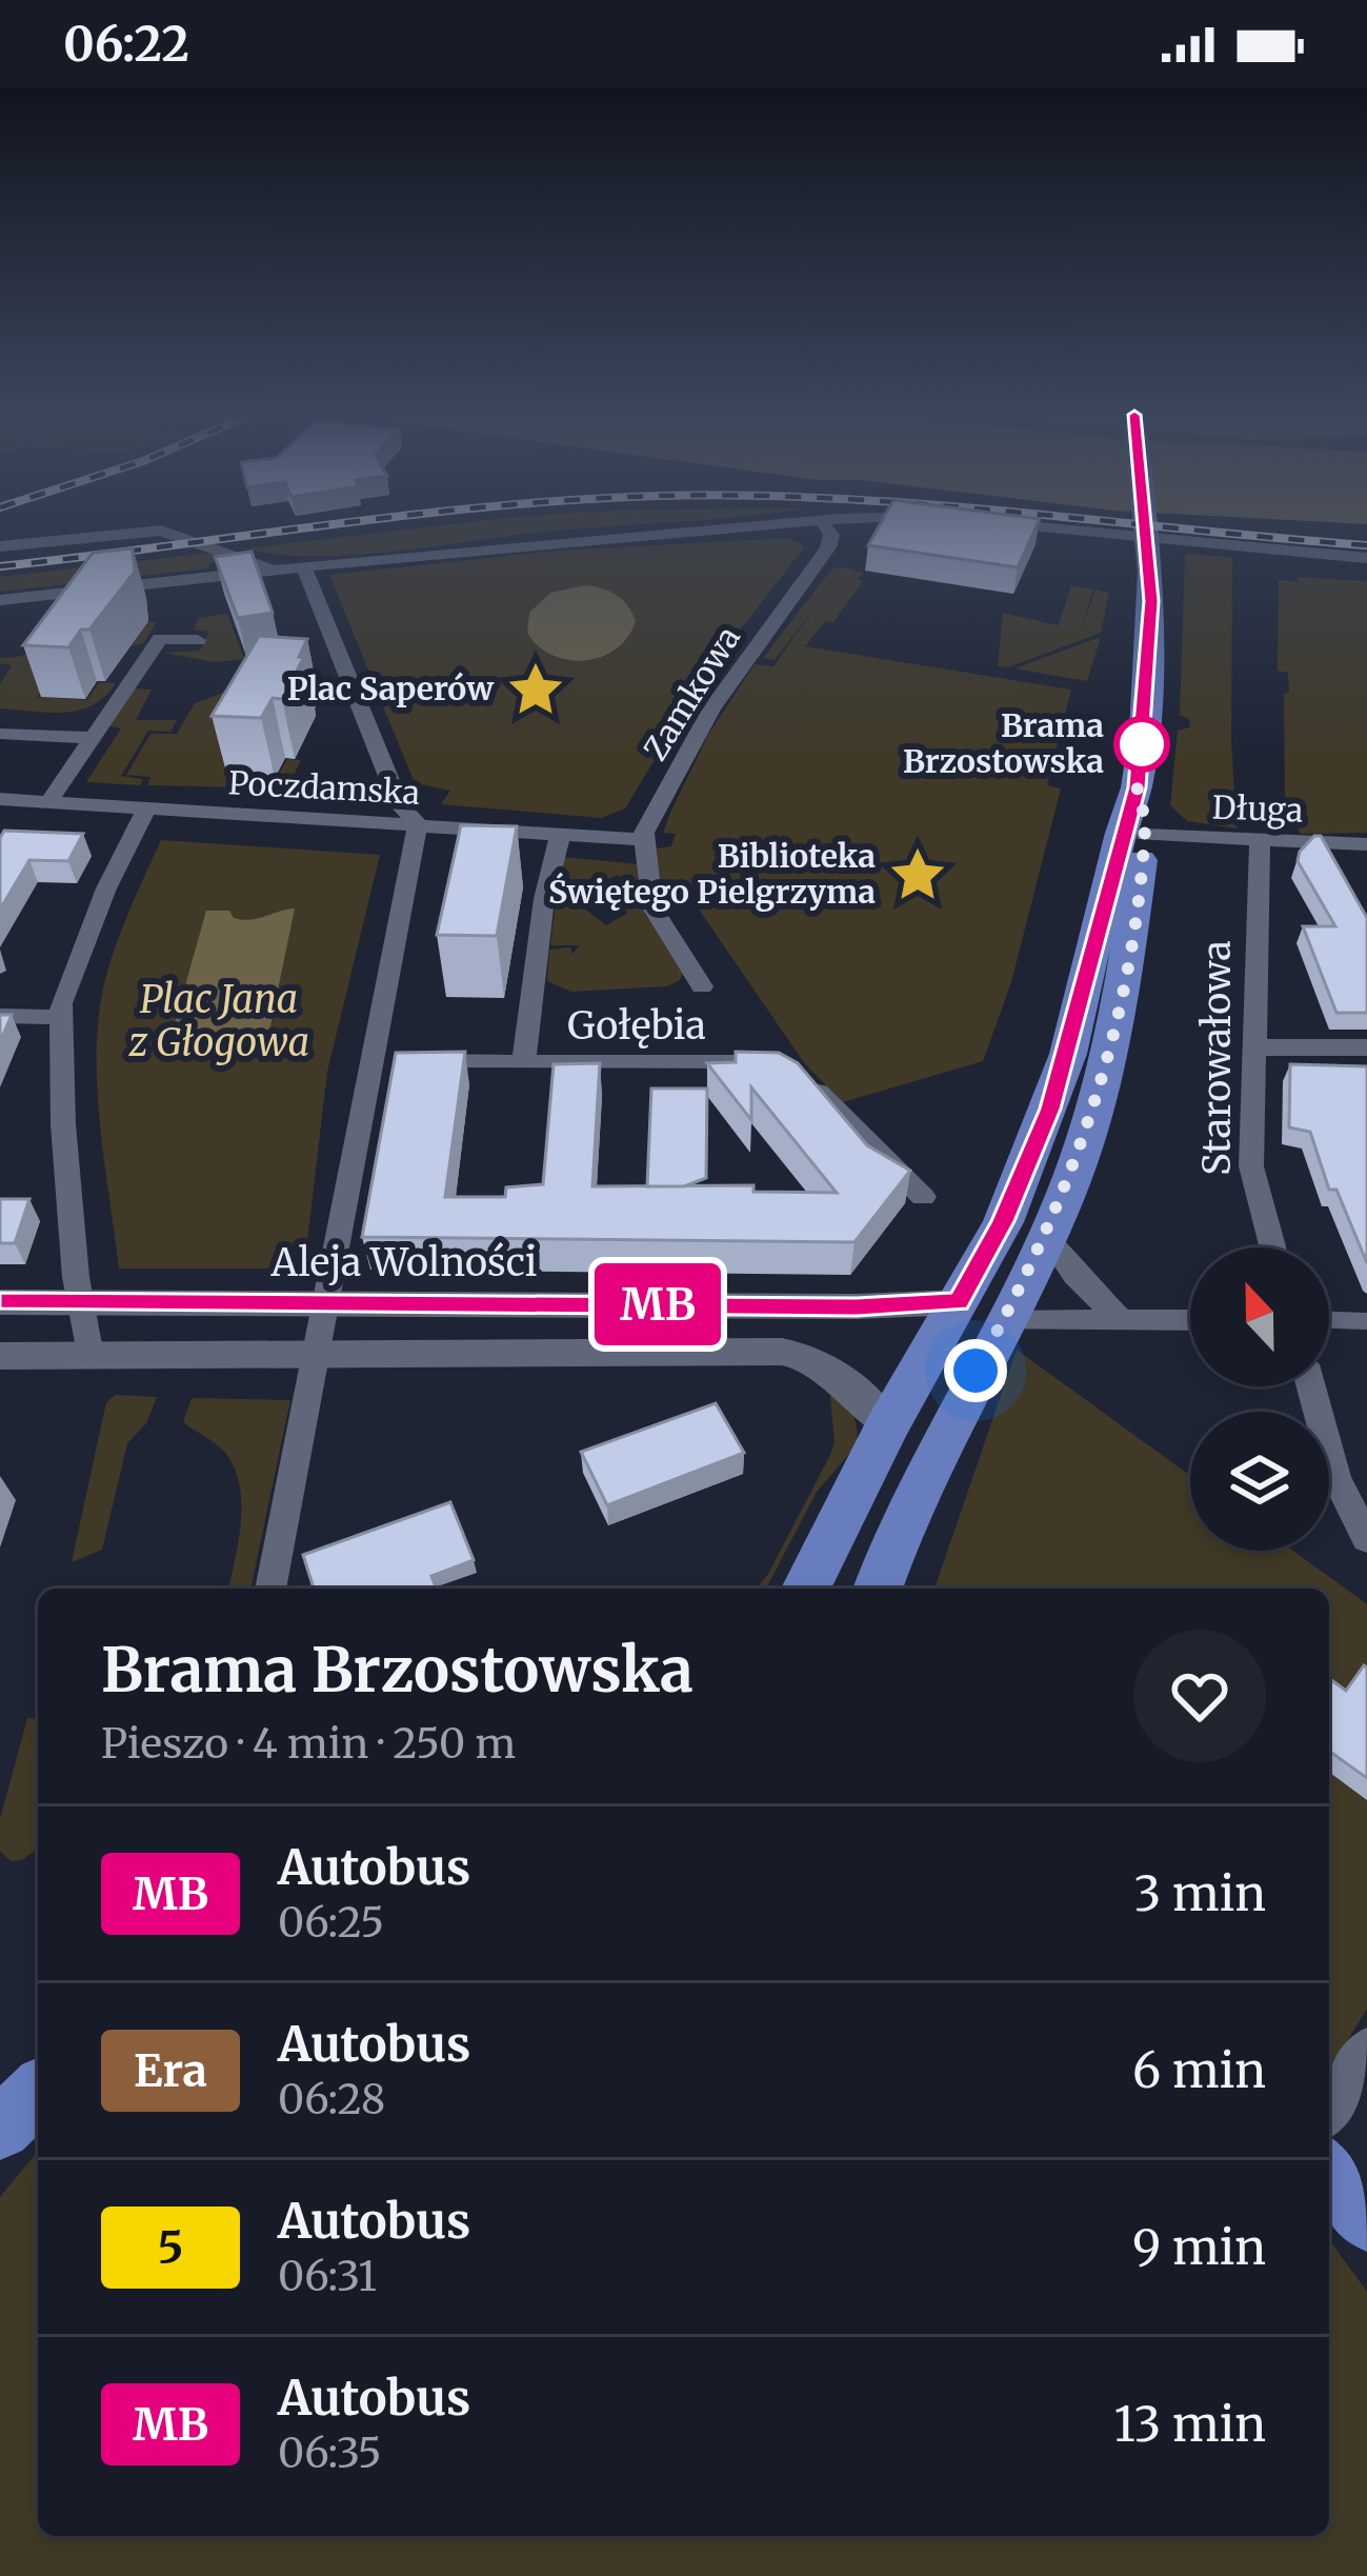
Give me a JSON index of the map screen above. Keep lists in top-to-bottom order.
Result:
{
  "streets": {
    "street": [
      "Zamkowa",
      "Poczdamska",
      "Długa",
      "Gołębia",
      "Starowałowa",
      "Aleja Wolności"
    ]
  },
  "crossings": [
    ["Zamkowa", "Poczdamska"],
    ["Zamkowa", "Gołębia"],
    ["Poczdamska", "Gołębia"],
    ["Długa", "Starowałowa"]
  ],
  "parks": ["Plac Jana z Głogowa"],
  "places": {
    "place": ["Plac Saperów", "Biblioteka Świętego Pielgrzyma"],
    "other": ["Brama Brzostowska"]
  },
  "lines": ["bus line MB"],
  "north": "top",
  "page": {
    "status": "06:22",
    "on_map": "MB",
    "heading": ["Brama Brzostowska", "Pieszo · 4 min · 250 m"],
    "list": [
      {
        "mark": "MB",
        "name": "Autobus",
        "note": "06:25",
        "value": "3 min"
      },
      {
        "mark": "Era",
        "name": "Autobus",
        "note": "06:28",
        "value": "6 min"
      },
      {
        "mark": "5",
        "name": "Autobus",
        "note": "06:31",
        "value": "9 min"
      },
      {
        "mark": "MB",
        "name": "Autobus",
        "note": "06:35",
        "value": "13 min"
      }
    ]
  }
}
